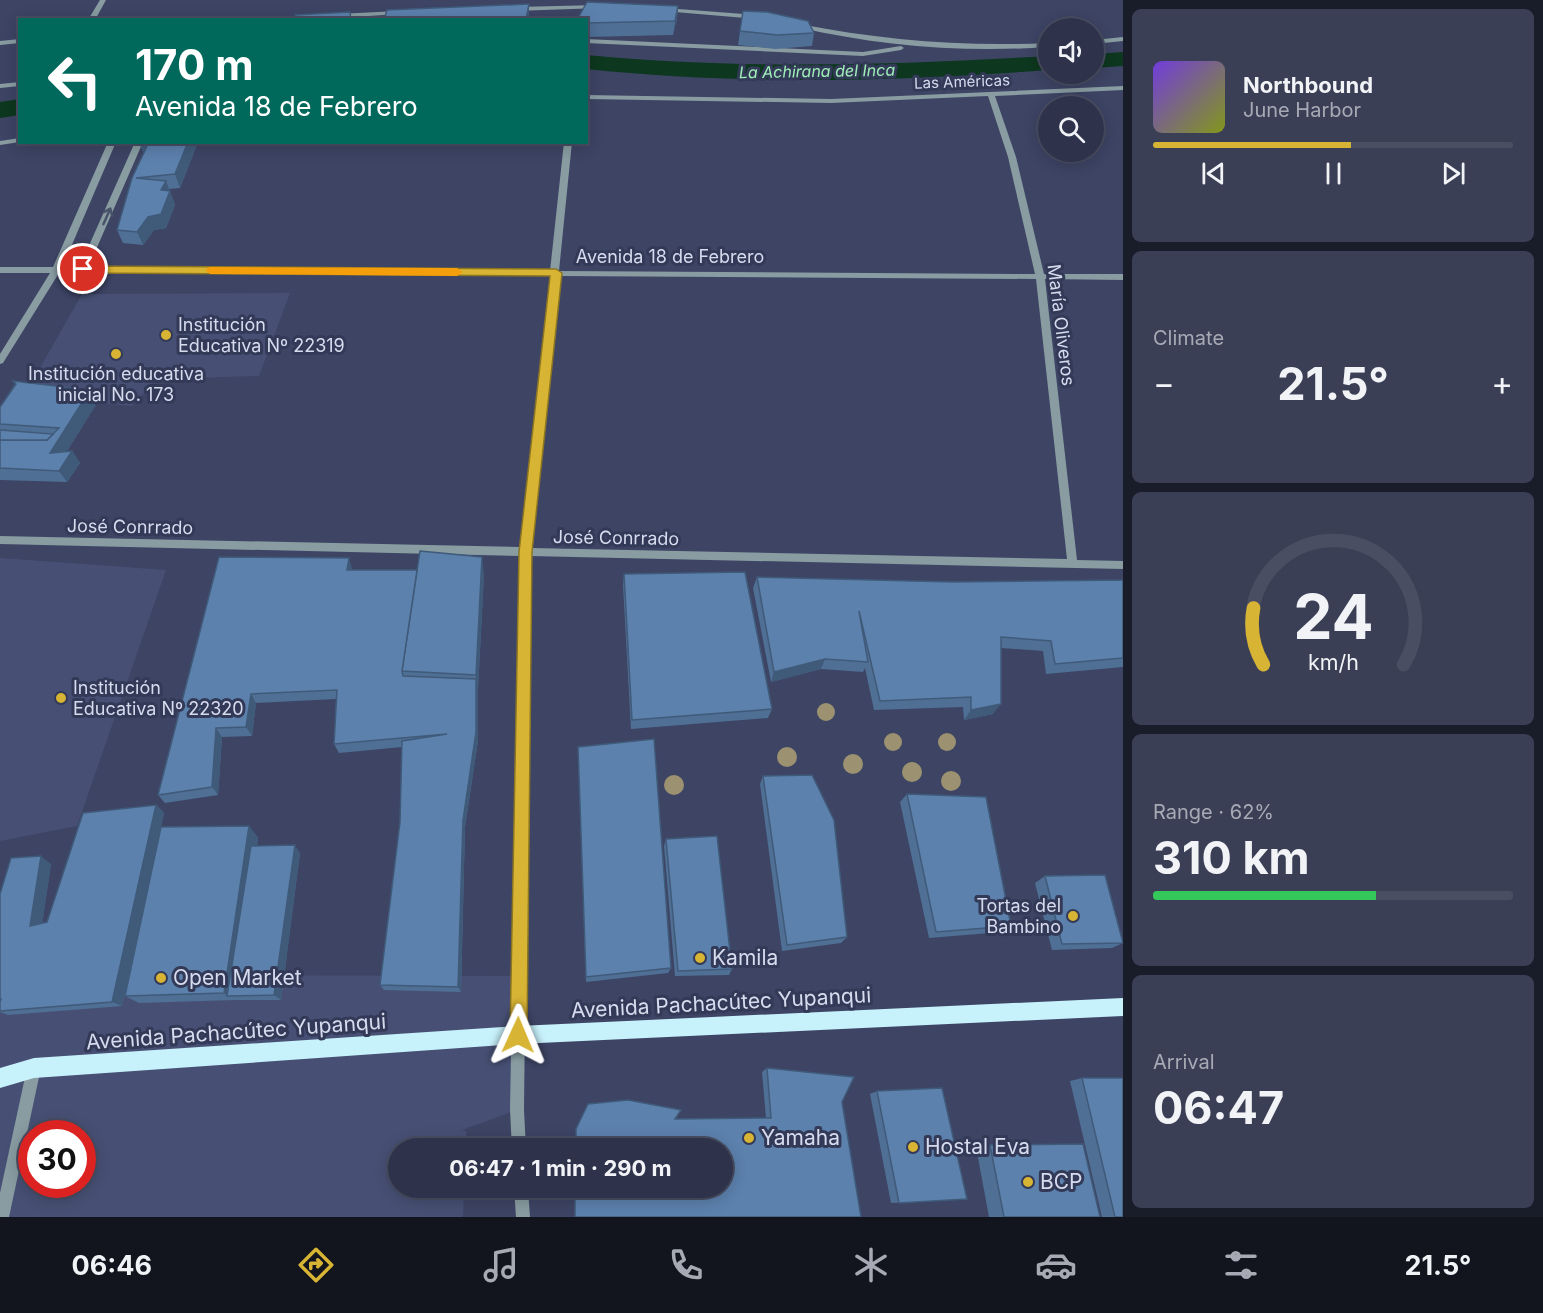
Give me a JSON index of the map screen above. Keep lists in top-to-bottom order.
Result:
{
  "streets": {
    "main road": ["Avenida Pachacútec Yupanqui"],
    "street": [
      "Las Américas",
      "Avenida 18 de Febrero",
      "María Oliveros",
      "José Conrrado"
    ]
  },
  "crossings": [
    ["Las Américas", "María Oliveros"],
    ["Avenida 18 de Febrero", "María Oliveros"],
    ["María Oliveros", "José Conrrado"]
  ],
  "water": ["La Achirana del Inca"],
  "places": [
    "Institución Educativa Nº 22319",
    "Institución educativa inicial No. 173",
    "Institución Educativa Nº 22320",
    "Tortas del Bambino",
    "Kamila",
    "Open Market",
    "Yamaha",
    "Hostal Eva",
    "BCP"
  ],
  "page": {
    "turn": ["170 m", "Avenida 18 de Febrero"],
    "song": ["Northbound", "June Harbor"],
    "tile": [
      "Climate",
      ["Range · 62%", "310 km"],
      ["Arrival", "06:47"]
    ],
    "heat": ["−", "21.5°", "+"],
    "limit": "30",
    "trip": "06:47 · 1 min · 290 m",
    "tabs": ["06:46", "21.5°"],
    "gauge": ["24", "km/h"]
  }
}
